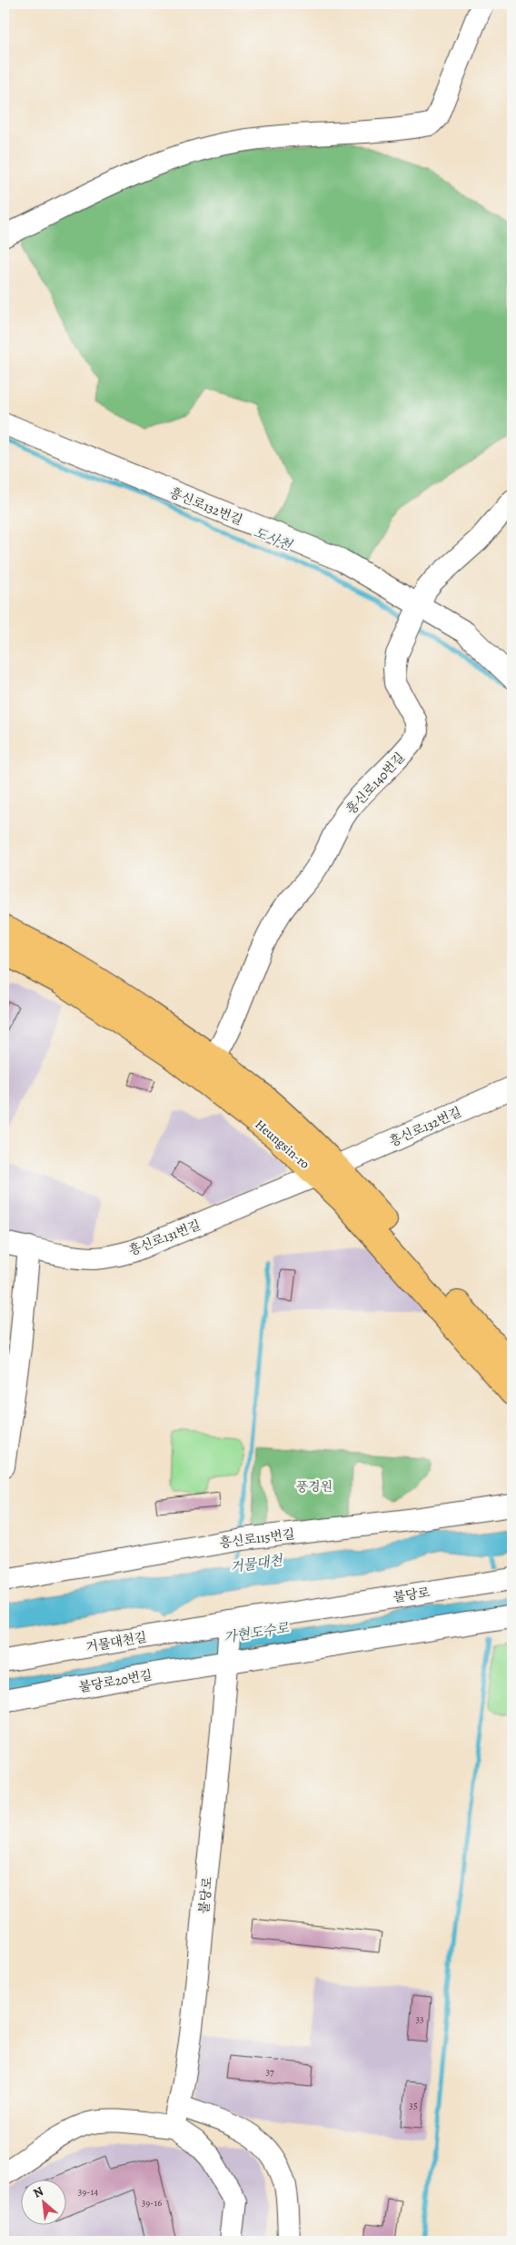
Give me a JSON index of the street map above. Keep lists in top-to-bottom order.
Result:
{
  "streets": {
    "main road": ["Heungsin-ro"],
    "street": [
      "흥신로132번길",
      "흥신로140번길",
      "흥신로131번길",
      "흥신로115번길",
      "불당로",
      "거물대천길",
      "불당로20번길"
    ]
  },
  "crossings": [
    ["흥신로132번길", "흥신로140번길"],
    ["흥신로132번길", "Heungsin-ro"],
    ["흥신로132번길", "흥신로131번길"],
    ["흥신로140번길", "Heungsin-ro"],
    ["Heungsin-ro", "흥신로131번길"],
    ["불당로", "거물대천길"],
    ["불당로", "불당로20번길"]
  ],
  "water": ["도사천", "거물대천", "가현도수로"],
  "parks": ["풍경원"],
  "house_numbers": [
    "33",
    "37",
    "35",
    "39-14",
    "39-16"
  ],
  "north": "top left"
}
